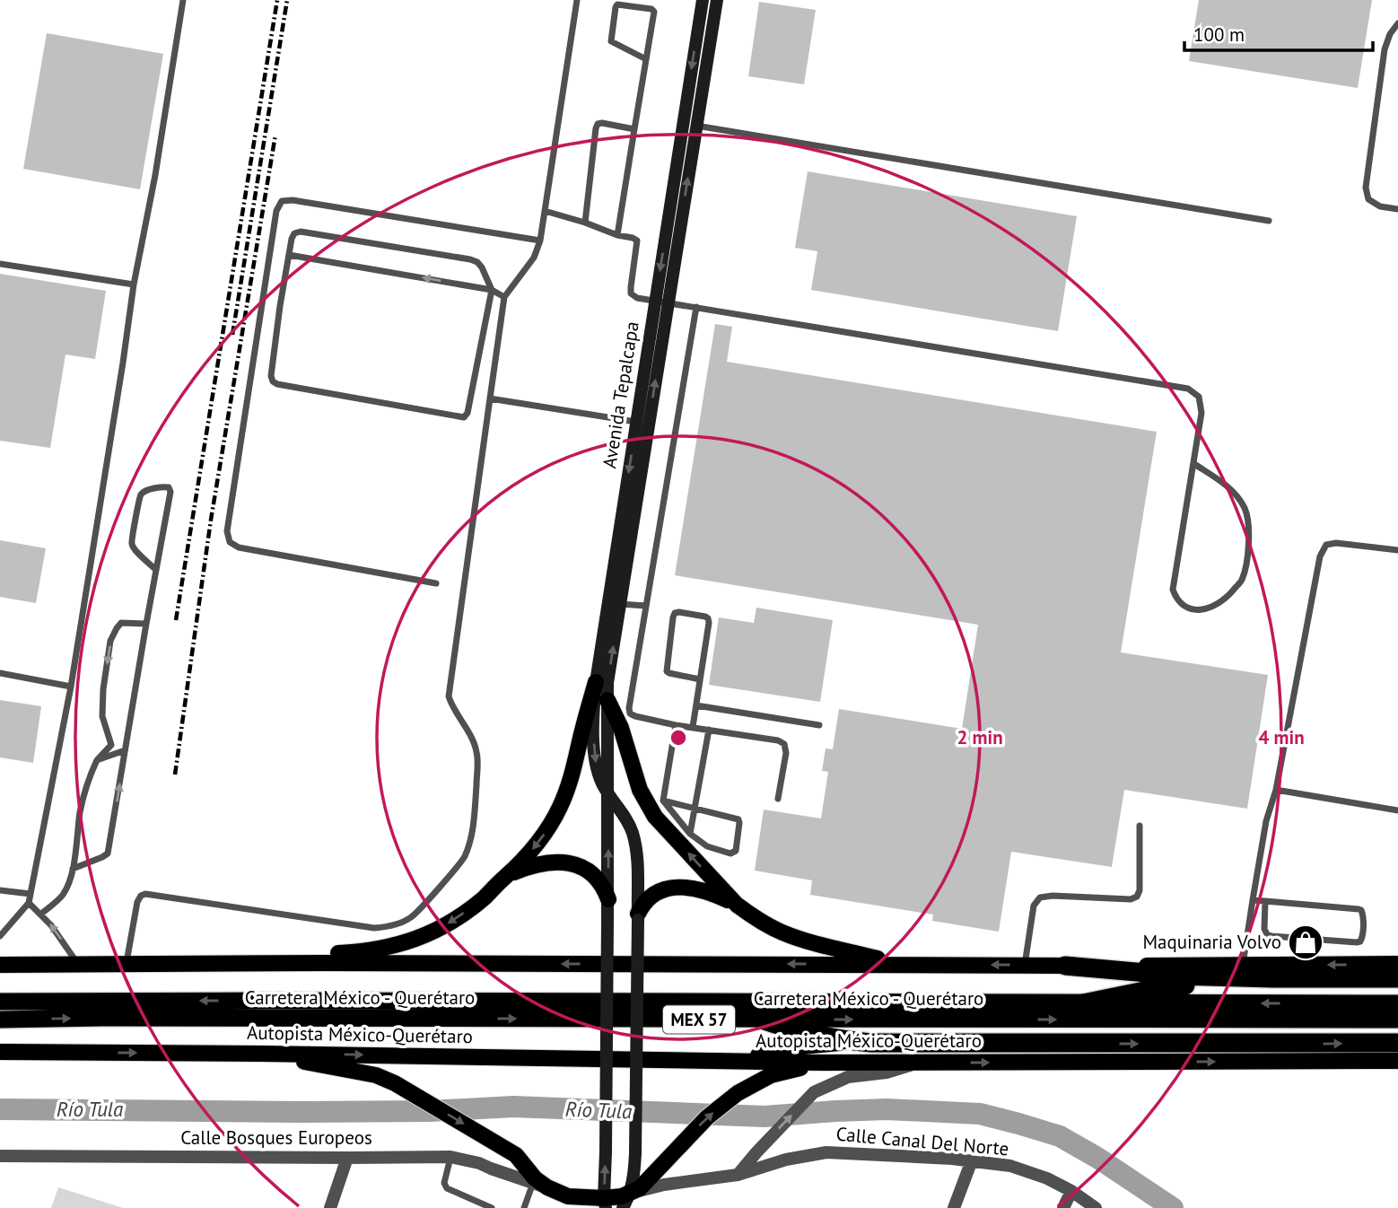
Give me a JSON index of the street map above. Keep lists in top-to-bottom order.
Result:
{
  "streets": {
    "highway": ["Carretera México - Querétaro", "MEX 57"],
    "main road": ["Avenida Tepalcapa", "Autopista México-Querétaro"],
    "street": ["Calle Bosques Europeos", "Calle Canal Del Norte"]
  },
  "crossings": [
    ["Avenida Tepalcapa", "Calle Canal Del Norte"]
  ],
  "water": ["Río Tula"],
  "places": {
    "shop": ["Maquinaria Volvo"]
  },
  "scale_bar": "100 m",
  "rings": ["2 min", "4 min"]
}
